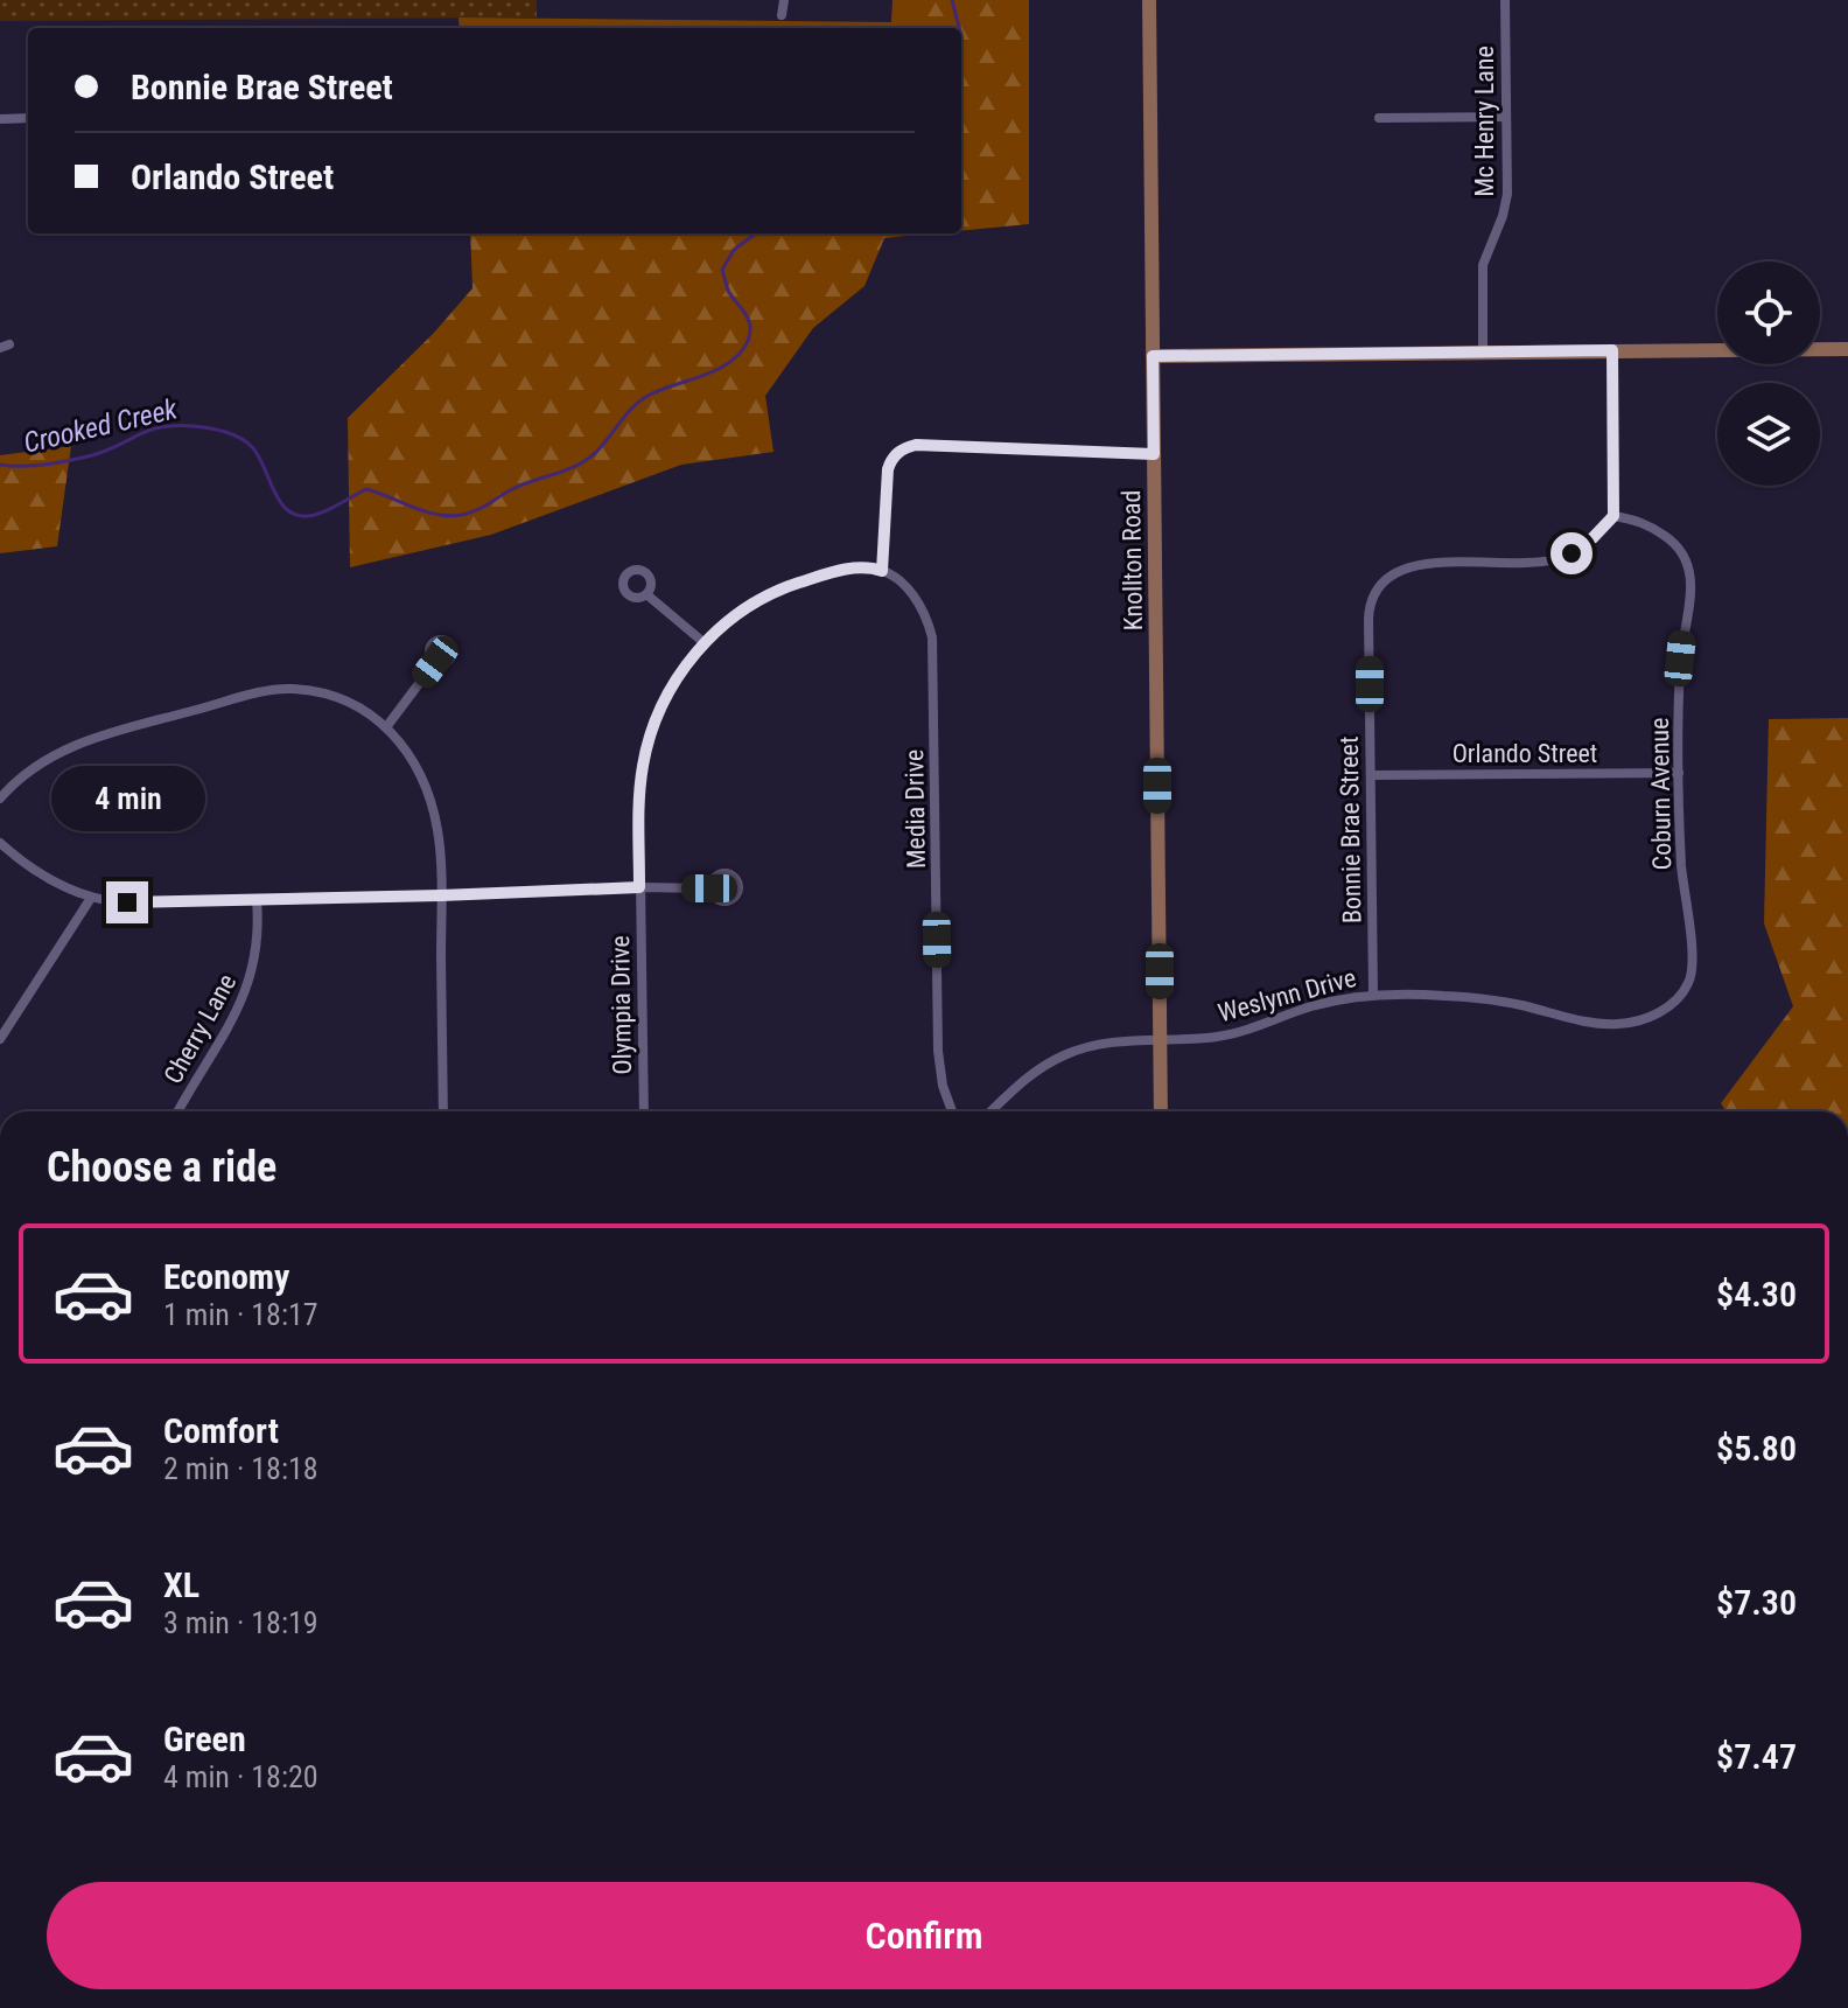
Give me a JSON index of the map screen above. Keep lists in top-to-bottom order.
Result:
{
  "streets": {
    "street": [
      "Mc Henry Lane",
      "Knollton Road",
      "Orlando Street",
      "Coburn Avenue",
      "Media Drive",
      "Bonnie Brae Street",
      "Weslynn Drive",
      "Olympia Drive",
      "Cherry Lane"
    ]
  },
  "crossings": [
    ["Knollton Road", "Weslynn Drive"],
    ["Orlando Street", "Coburn Avenue"],
    ["Orlando Street", "Bonnie Brae Street"],
    ["Coburn Avenue", "Bonnie Brae Street"],
    ["Coburn Avenue", "Weslynn Drive"],
    ["Media Drive", "Olympia Drive"],
    ["Bonnie Brae Street", "Weslynn Drive"]
  ],
  "water": ["Crooked Creek"],
  "page": {
    "banner": ["Bonnie Brae Street", "Orlando Street"],
    "bubble": "4 min",
    "heading": "Choose a ride",
    "list": [
      {
        "name": "Economy",
        "note": "1 min · 18:17",
        "value": "$4.30"
      },
      {
        "name": "Comfort",
        "note": "2 min · 18:18",
        "value": "$5.80"
      },
      {
        "name": "XL",
        "note": "3 min · 18:19",
        "value": "$7.30"
      },
      {
        "name": "Green",
        "note": "4 min · 18:20",
        "value": "$7.47"
      }
    ],
    "buttons": "Confirm"
  }
}
